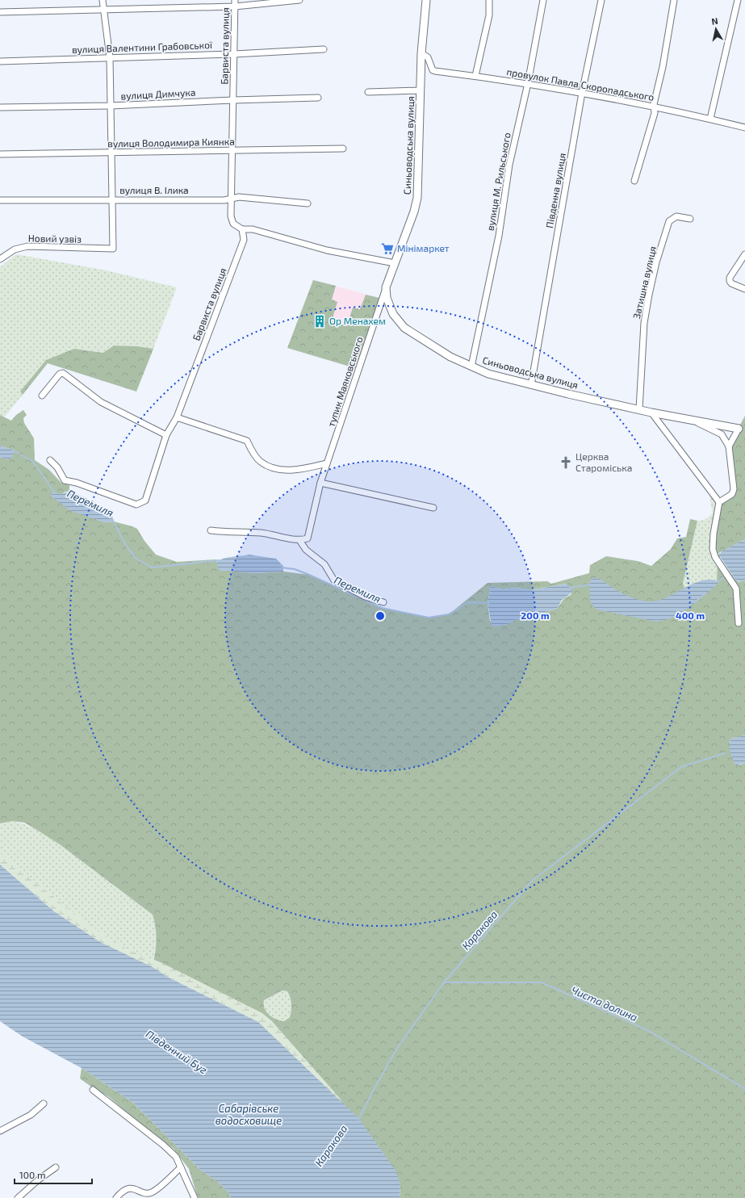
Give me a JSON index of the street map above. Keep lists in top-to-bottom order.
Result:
{
  "streets": {
    "street": [
      "Барвиста вулиця",
      "вулиця Валентини Грабовської",
      "провулок Павла Скоропадського",
      "вулиця Димчука",
      "вулиця Володимира Киянка",
      "Синьоводська вулиця",
      "вулиця М. Рильського",
      "вулиця В. Ілика",
      "Південна вулиця",
      "Новий узвіз",
      "Затишна вулиця",
      "тупик Маяковського"
    ]
  },
  "crossings": [
    ["Барвиста вулиця", "вулиця Валентини Грабовської"],
    ["Барвиста вулиця", "вулиця Димчука"],
    ["Барвиста вулиця", "вулиця Володимира Киянка"],
    ["Барвиста вулиця", "вулиця В. Ілика"],
    ["провулок Павла Скоропадського", "Синьоводська вулиця"],
    ["провулок Павла Скоропадського", "вулиця М. Рильського"],
    ["провулок Павла Скоропадського", "Південна вулиця"],
    ["Синьоводська вулиця", "вулиця М. Рильського"],
    ["Синьоводська вулиця", "Південна вулиця"],
    ["Синьоводська вулиця", "Затишна вулиця"],
    ["Синьоводська вулиця", "тупик Маяковського"],
    ["вулиця В. Ілика", "Новий узвіз"]
  ],
  "water": [
    "Перемиля",
    "Каракова",
    "Чиста долина",
    "Південний Буг",
    "Сабарівське водосховище"
  ],
  "places": {
    "supermarket": ["Мінімаркет"],
    "building": ["Ор Менахем"],
    "church": ["Церква Староміська"]
  },
  "scale_bar": "100 m",
  "north": "top",
  "rings": ["200 m", "400 m"]
}
